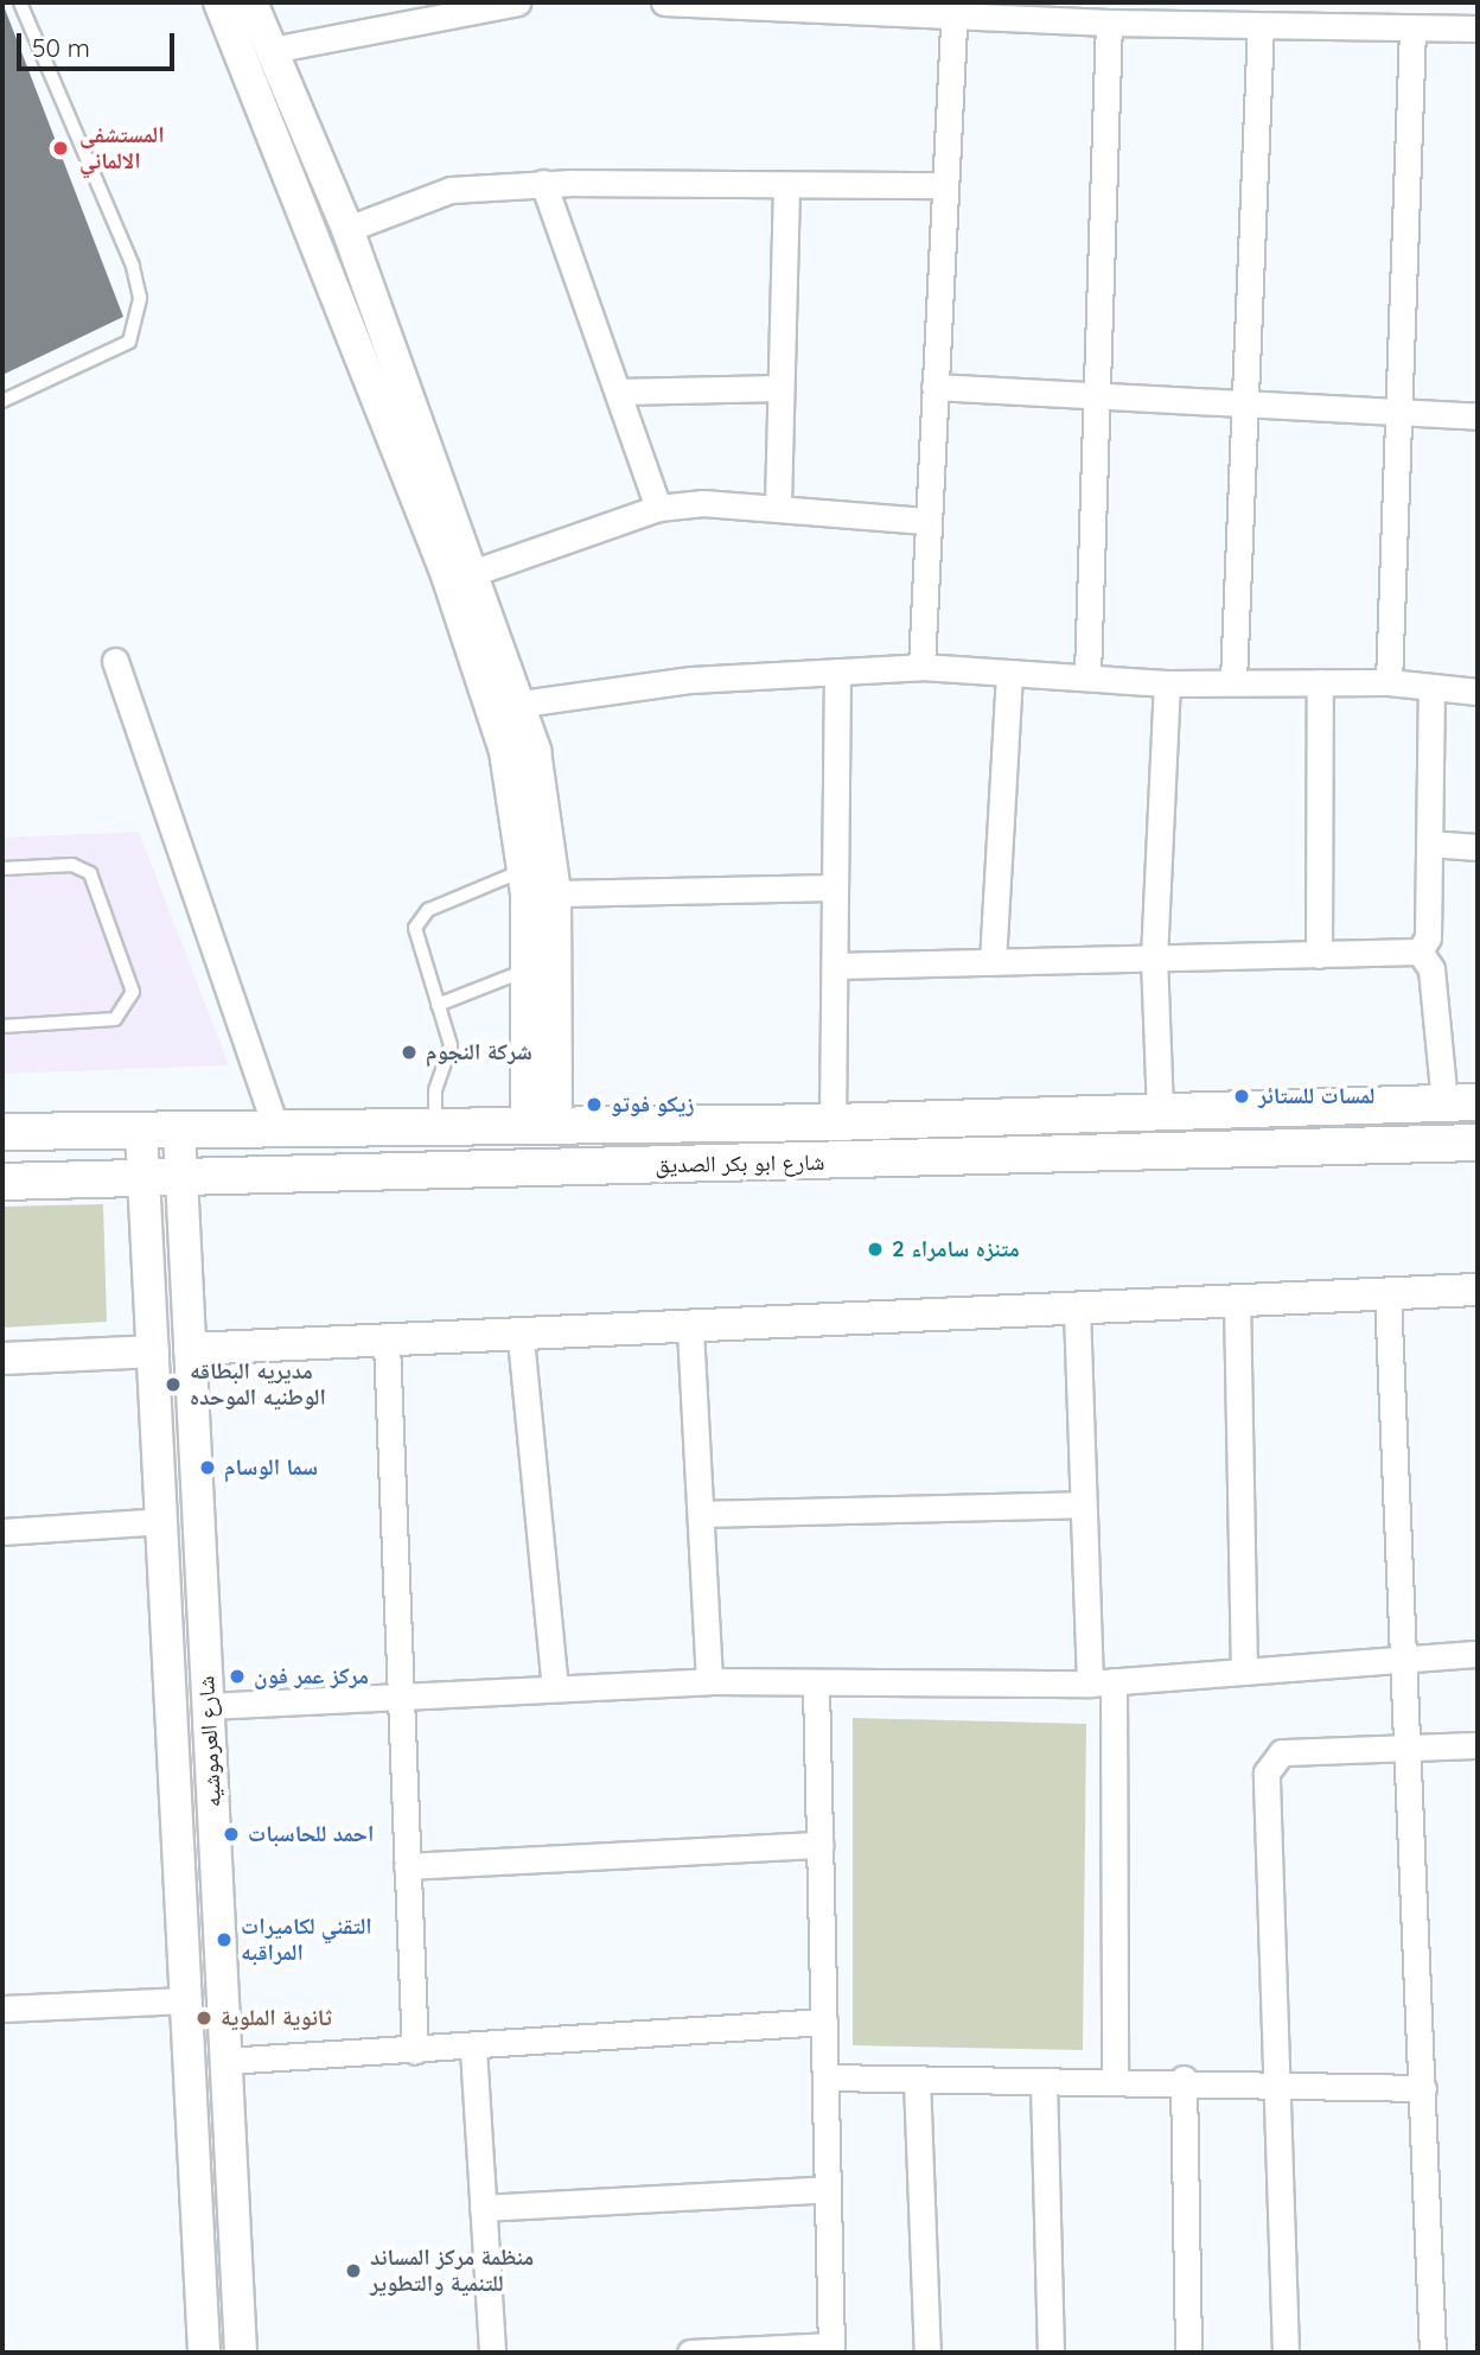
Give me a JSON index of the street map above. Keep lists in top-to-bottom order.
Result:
{
  "streets": {
    "main road": ["شارع ابو بكر الصديق"],
    "street": ["شارع العرموشيه"]
  },
  "crossings": [
    ["شارع ابو بكر الصديق", "شارع العرموشيه"]
  ],
  "places": [
    "المستشفى الالماني",
    "شركة النجوم",
    "لمسات للستائر",
    "زيكو فوتو",
    "متنزه سامراء 2",
    "مديريه البطاقه الوطنيه الموحده",
    "سما الوسام",
    "مركز عمر فون",
    "احمد للحاسبات",
    "التقني لكاميرات المراقبه",
    "ثانوية الملوية",
    "منظمة مركز المساند للتنمية والتطوير"
  ],
  "scale_bar": "50 m"
}
